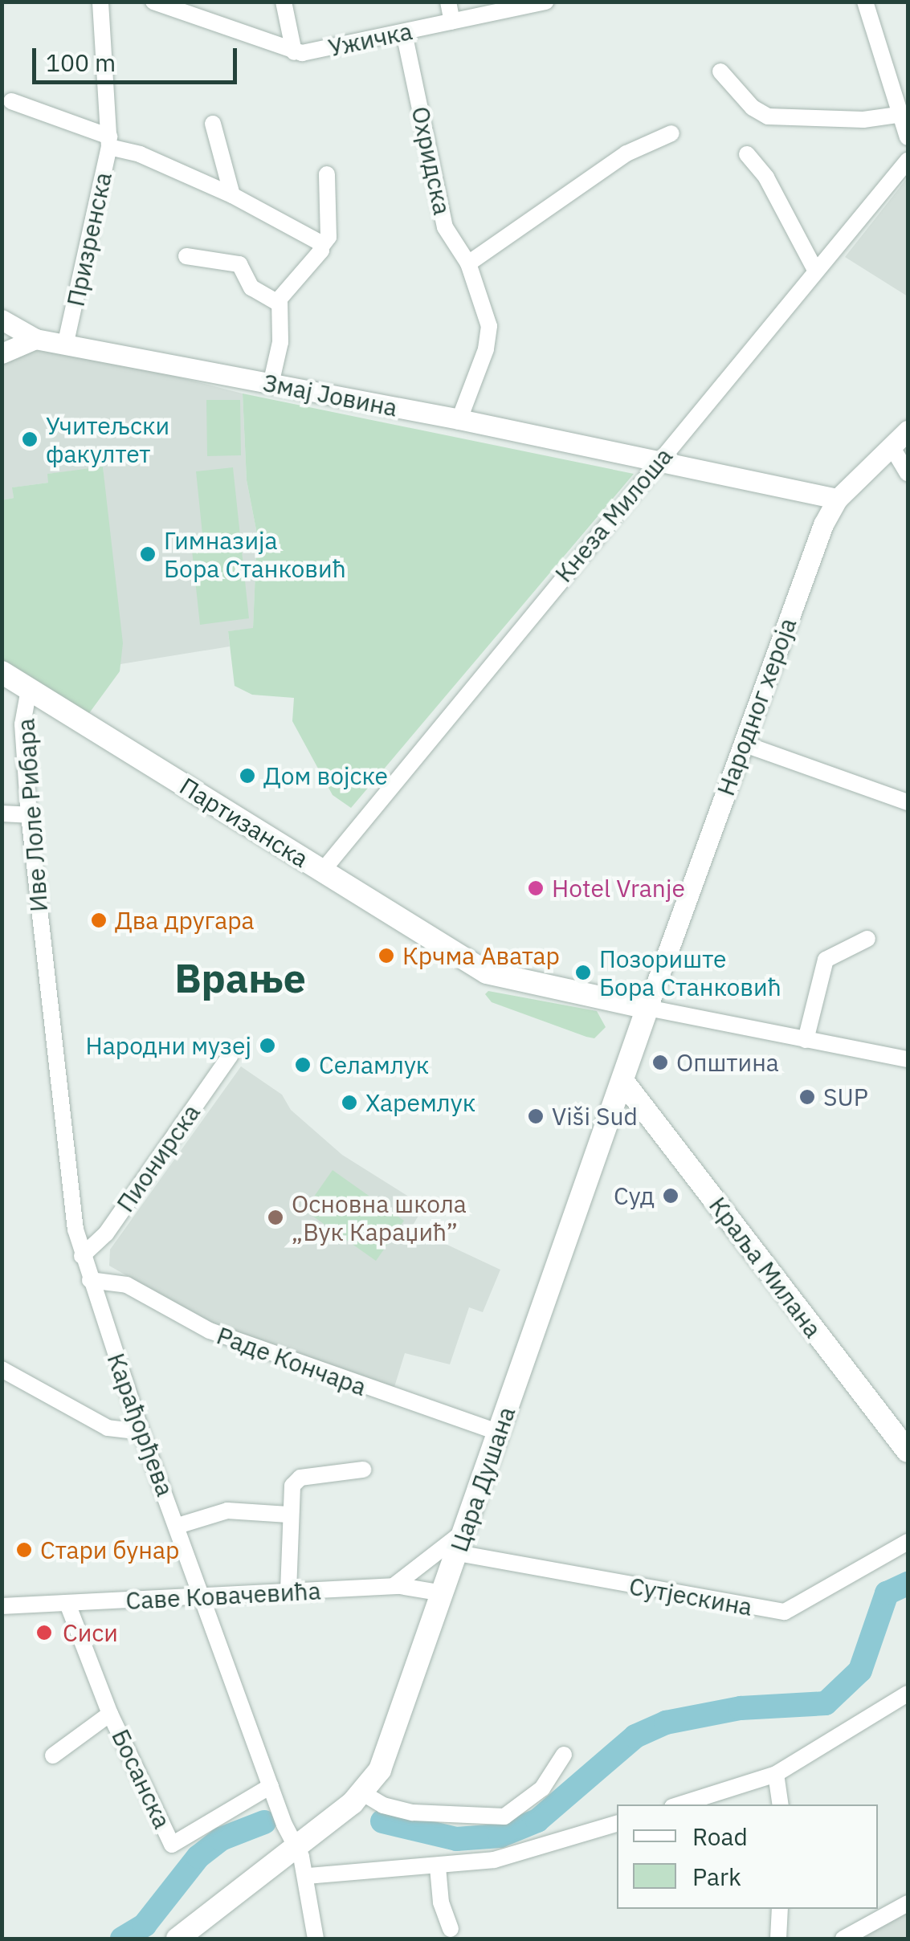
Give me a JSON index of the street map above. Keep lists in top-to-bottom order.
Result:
{
  "streets": {
    "main road": ["Партизанска", "Краља Милана", "Цара Душана"],
    "street": [
      "Ужичка",
      "Охридска",
      "Призренска",
      "Змај Јовина",
      "Кнеза Милоша",
      "Народног хероја",
      "Иве Лоле Рибара",
      "Пионирска",
      "Раде Кончара",
      "Карађорђева",
      "Саве Ковачевића",
      "Сутјескина",
      "Босанска"
    ]
  },
  "crossings": [
    ["Ужичка", "Охридска"],
    ["Охридска", "Змај Јовина"],
    ["Призренска", "Змај Јовина"],
    ["Змај Јовина", "Кнеза Милоша"],
    ["Змај Јовина", "Народног хероја"],
    ["Кнеза Милоша", "Партизанска"],
    ["Народног хероја", "Партизанска"],
    ["Народног хероја", "Цара Душана"],
    ["Иве Лоле Рибара", "Партизанска"],
    ["Иве Лоле Рибара", "Карађорђева"],
    ["Партизанска", "Цара Душана"],
    ["Пионирска", "Карађорђева"],
    ["Краља Милана", "Цара Душана"],
    ["Раде Кончара", "Карађорђева"],
    ["Раде Кончара", "Цара Душана"],
    ["Карађорђева", "Цара Душана"],
    ["Карађорђева", "Саве Ковачевића"],
    ["Карађорђева", "Босанска"],
    ["Цара Душана", "Саве Ковачевића"],
    ["Цара Душана", "Сутјескина"],
    ["Саве Ковачевића", "Босанска"]
  ],
  "districts": ["Врање"],
  "places": [
    "Учитељски факултет",
    "Гимназија Бора Станковић",
    "Дом војске",
    "Hotel Vranje",
    "Два другара",
    "Крчма Аватар",
    "Позориште Бора Станковић",
    "Народни музеј",
    "Општина",
    "Селамлук",
    "SUP",
    "Харемлук",
    "Viši Sud",
    "Суд",
    "Основна школа „Вук Караџић”",
    "Стари бунар",
    "Сиси"
  ],
  "legend": ["Road", "Park"],
  "scale_bar": "100 m"
}
